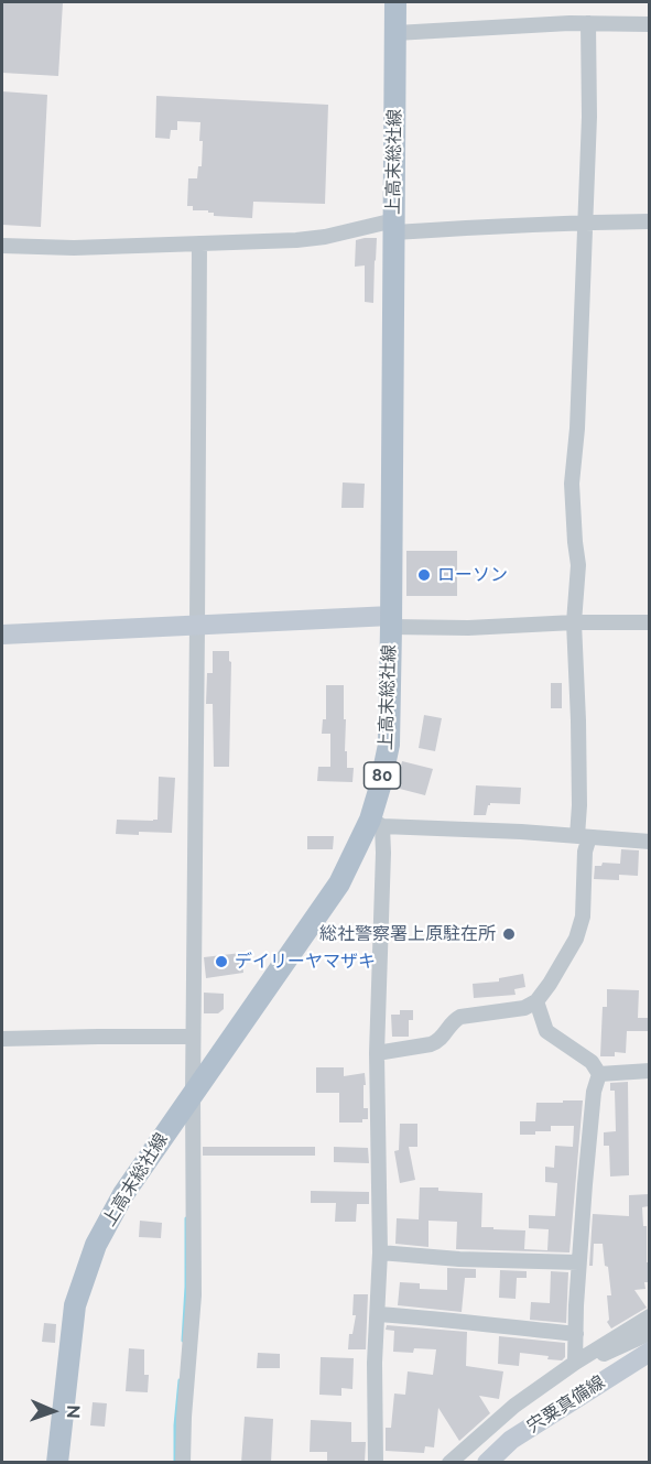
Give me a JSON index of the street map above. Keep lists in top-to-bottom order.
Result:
{
  "streets": {
    "main road": ["上高末総社線", "80"],
    "street": ["宍粟真備線"]
  },
  "places": ["ローソン", "総社警察署上原駐在所", "デイリーヤマザキ"],
  "north": "right"
}
